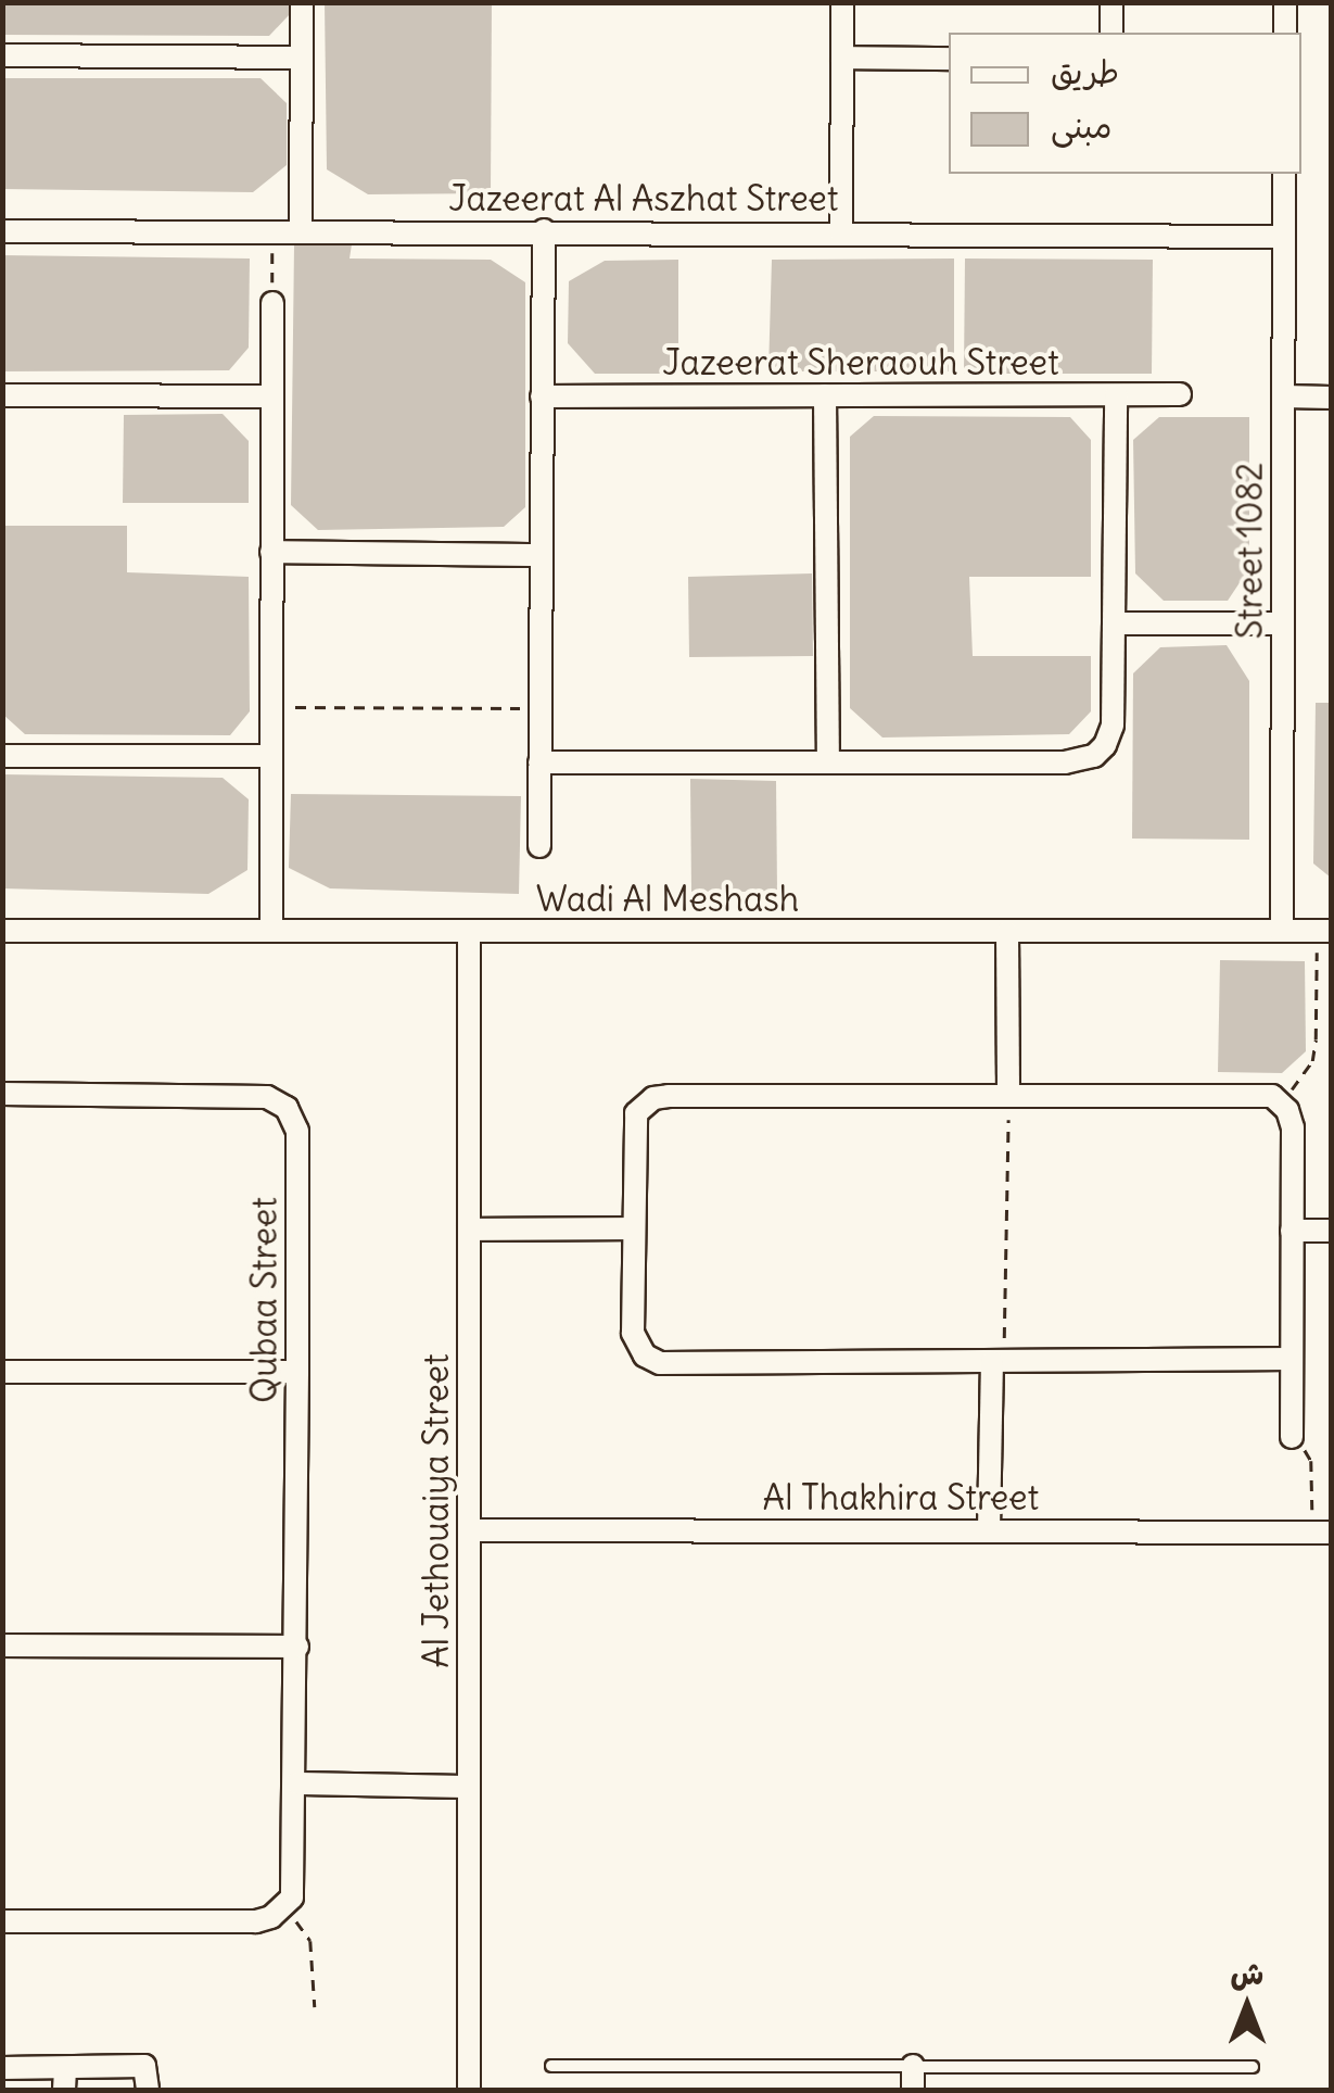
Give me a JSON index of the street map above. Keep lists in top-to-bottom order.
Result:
{
  "streets": {
    "street": [
      "Jazeerat Al Aszhat Street",
      "Jazeerat Sheraouh Street",
      "Street 1082",
      "Wadi Al Meshash",
      "Qubaa Street",
      "Al Thakhira Street",
      "Al Jethouaiya Street"
    ]
  },
  "crossings": [
    ["Jazeerat Al Aszhat Street", "Street 1082"],
    ["Street 1082", "Wadi Al Meshash"],
    ["Wadi Al Meshash", "Al Jethouaiya Street"],
    ["Al Thakhira Street", "Al Jethouaiya Street"]
  ],
  "legend": ["طريق", "مبنى"],
  "north": "top"
}
